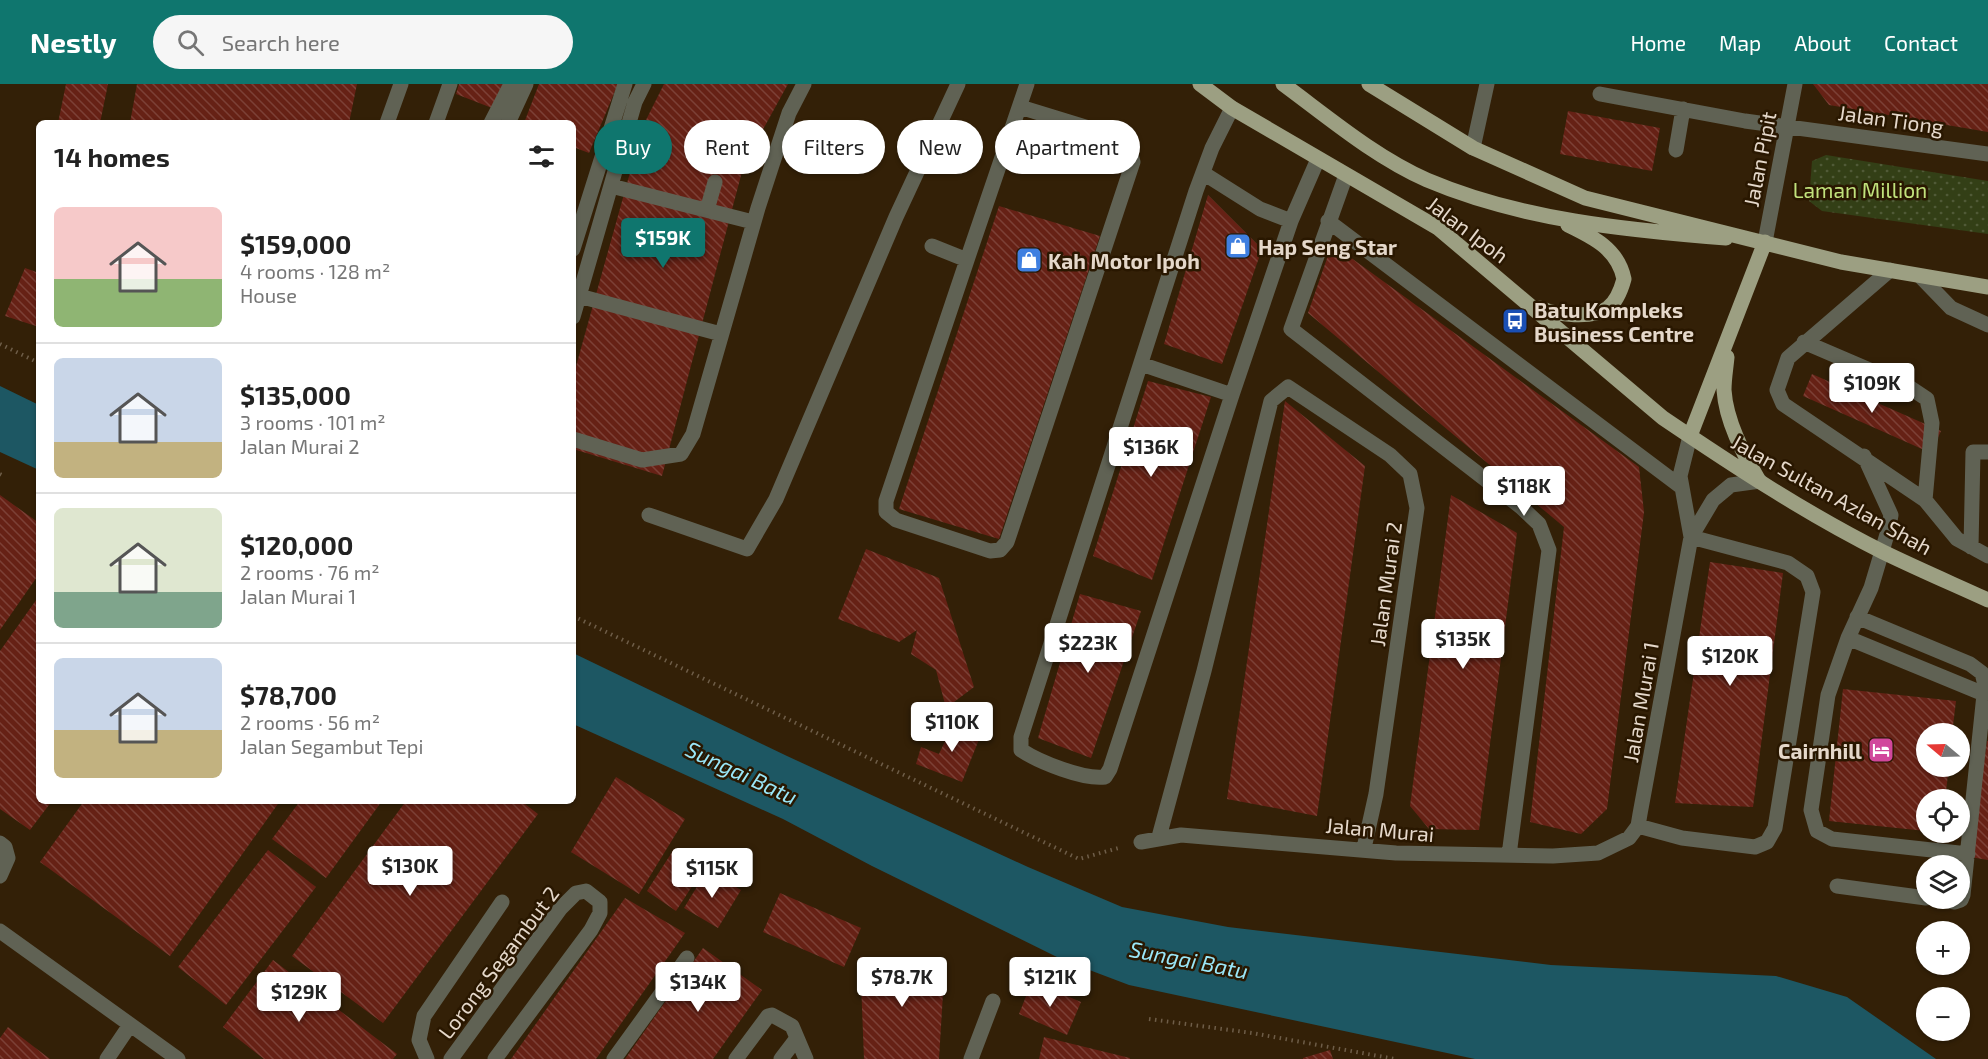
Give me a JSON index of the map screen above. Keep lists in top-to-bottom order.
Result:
{
  "streets": {
    "main road": ["Jalan Ipoh", "Jalan Sultan Azlan Shah"],
    "street": [
      "Jalan Tiong",
      "Jalan Pipit",
      "Jalan Murai 2",
      "Jalan Murai 1",
      "Jalan Murai",
      "Lorong Segambut 2"
    ]
  },
  "crossings": [
    ["Jalan Tiong", "Jalan Pipit"],
    ["Jalan Pipit", "Jalan Ipoh"],
    ["Jalan Ipoh", "Jalan Sultan Azlan Shah"],
    ["Jalan Ipoh", "Jalan Murai 1"],
    ["Jalan Sultan Azlan Shah", "Jalan Murai 1"],
    ["Jalan Murai 2", "Jalan Murai"],
    ["Jalan Murai 1", "Jalan Murai"]
  ],
  "water": ["Sungai Batu"],
  "parks": ["Laman Million"],
  "places": {
    "shop": ["Hap Seng Star", "Kah Motor Ipoh"],
    "bus stop": ["Batu Kompleks Business Centre"],
    "hotel": ["Cairnhill"]
  },
  "north": "left",
  "page": {
    "header": "Nestly",
    "search": "Search here",
    "nav": [
      "Home",
      "Map",
      "About",
      "Contact"
    ],
    "chip": [
      "Buy",
      "Rent",
      "Filters",
      "New",
      "Apartment"
    ],
    "heading": "14 homes",
    "list": [
      {
        "name": "$159,000",
        "note": "4 rooms · 128 m² · House"
      },
      {
        "name": "$135,000",
        "note": "3 rooms · 101 m² · Jalan Murai 2"
      },
      {
        "name": "$120,000",
        "note": "2 rooms · 76 m² · Jalan Murai 1"
      },
      {
        "name": "$78,700",
        "note": "2 rooms · 56 m² · Jalan Segambut Tepi"
      }
    ],
    "price": [
      "$159K",
      "$109K",
      "$136K",
      "$118K",
      "$135K",
      "$223K",
      "$120K",
      "$110K",
      "$130K",
      "$115K",
      "$78.7K",
      "$121K",
      "$134K",
      "$129K"
    ],
    "map_buttons": ["+", "−"]
  }
}
